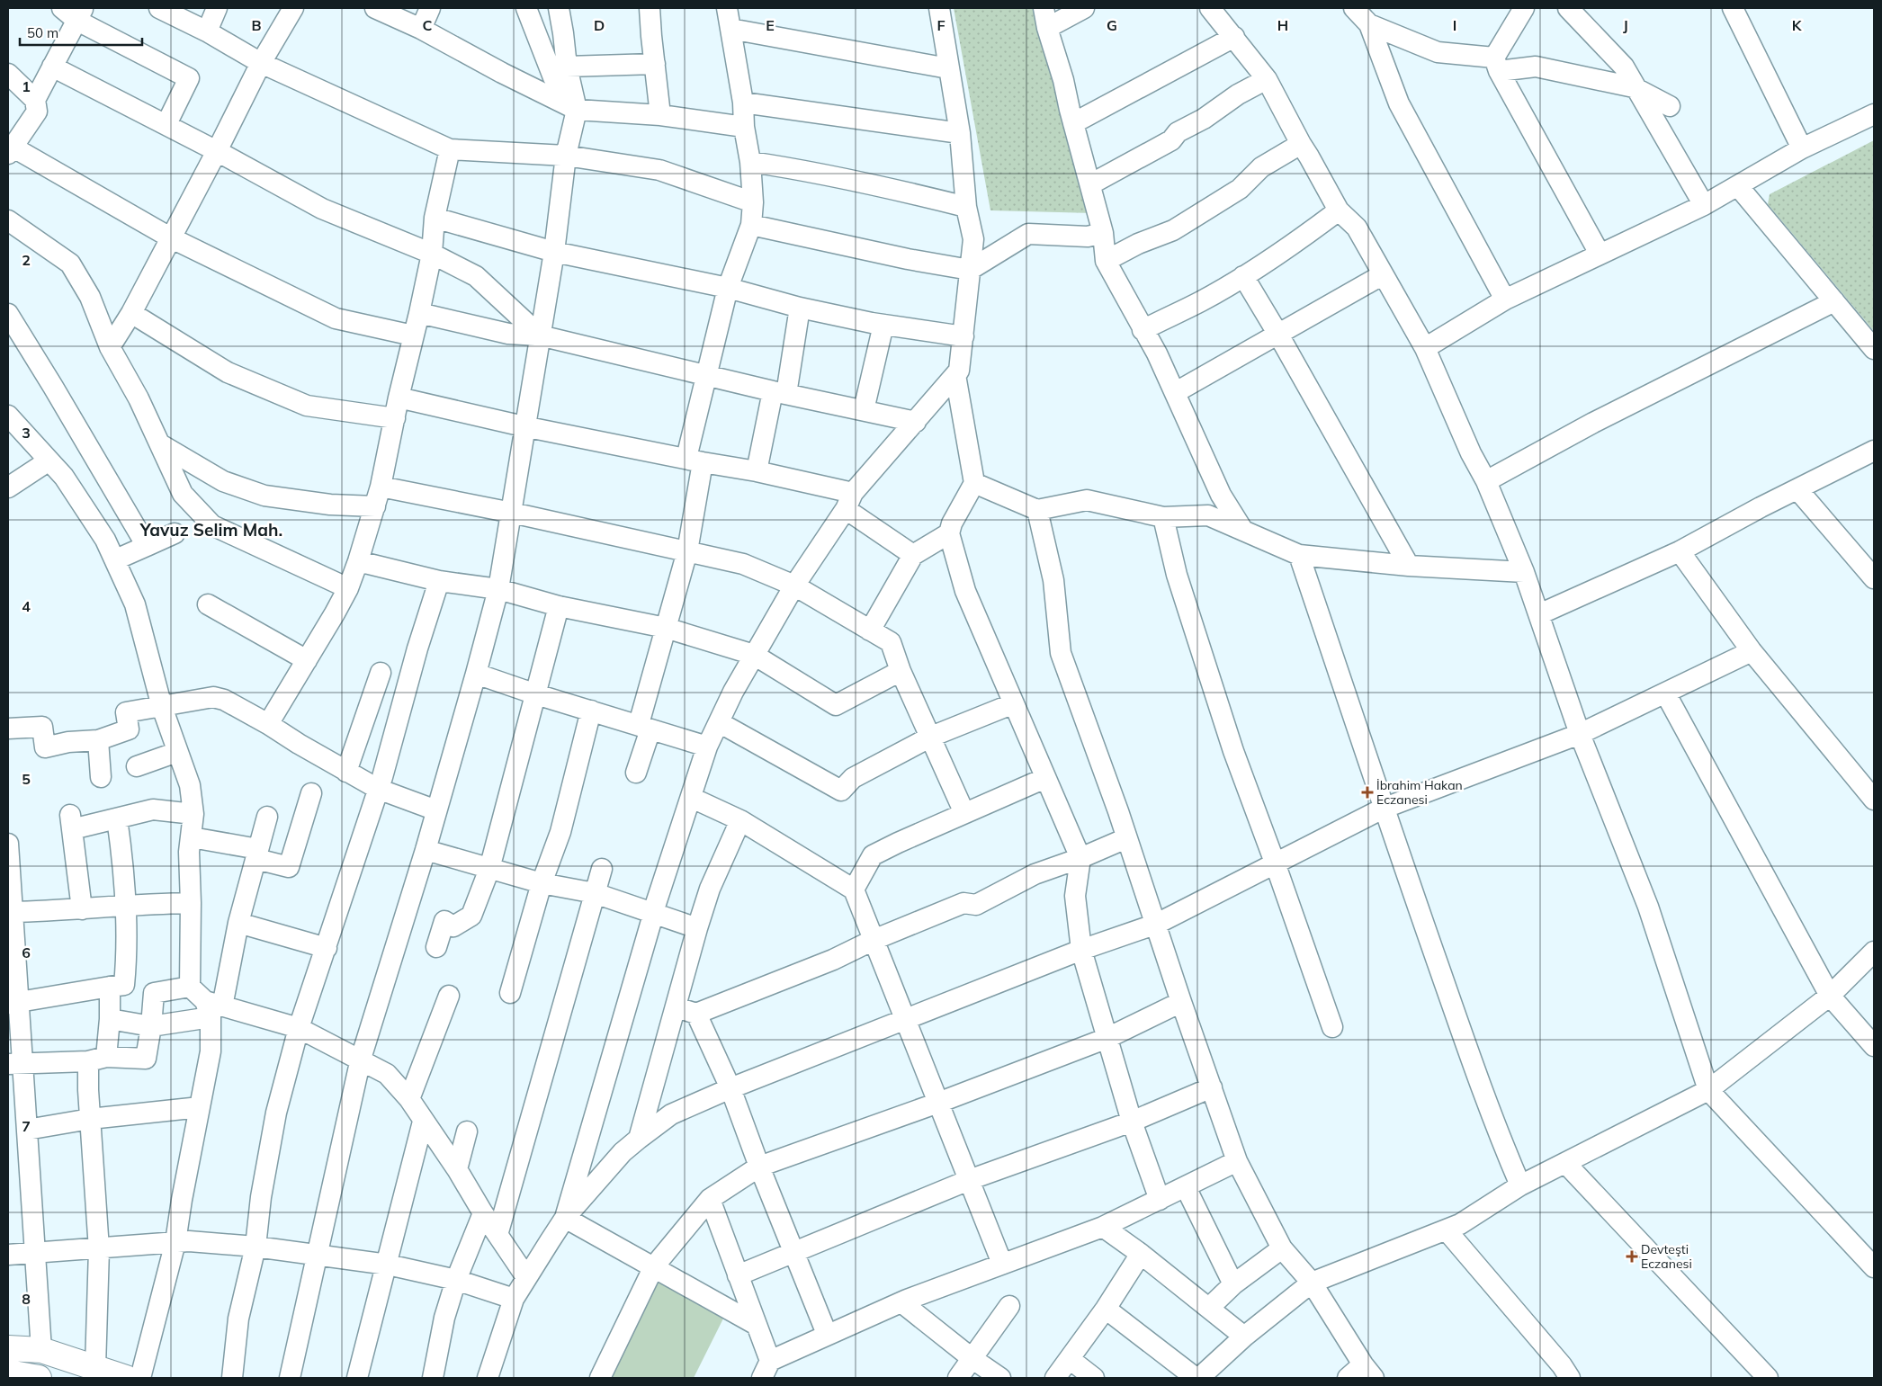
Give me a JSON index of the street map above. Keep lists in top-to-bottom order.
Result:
{
  "districts": ["Yavuz Selim Mah."],
  "places": {
    "health": ["İbrahim Hakan Eczanesi", "Devteşti Eczanesi"]
  },
  "scale_bar": "50 m",
  "grid": {
    "columns": [
      "B",
      "C",
      "D",
      "E",
      "F",
      "G",
      "H",
      "I",
      "J",
      "K"
    ],
    "rows": [
      "1",
      "2",
      "3",
      "4",
      "5",
      "6",
      "7",
      "8"
    ]
  }
}
